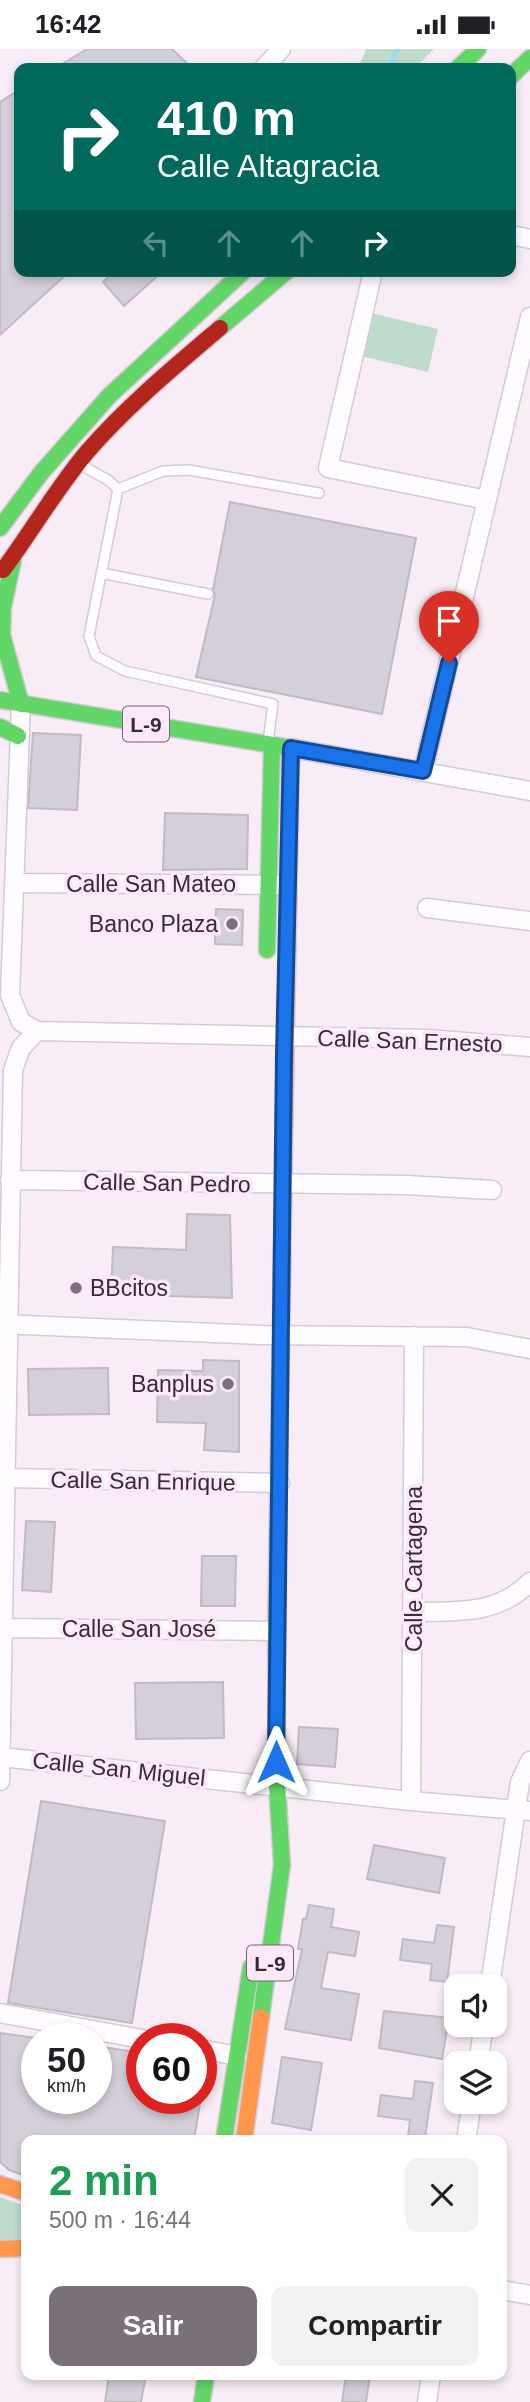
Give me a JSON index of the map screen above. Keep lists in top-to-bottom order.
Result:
{
  "streets": {
    "main road": ["L-9"],
    "street": [
      "Calle San Mateo",
      "Calle San Ernesto",
      "Calle San Pedro",
      "Calle San Enrique",
      "Calle Cartagena",
      "Calle San José",
      "Calle San Miguel"
    ]
  },
  "crossings": [
    ["L-9", "Calle San Mateo"],
    ["L-9", "Calle San Ernesto"],
    ["L-9", "Calle San Pedro"],
    ["L-9", "Calle San Enrique"],
    ["L-9", "Calle San José"],
    ["L-9", "Calle San Miguel"],
    ["Calle Cartagena", "Calle San Miguel"]
  ],
  "places": ["Banco Plaza", "BBcitos", "Banplus"],
  "page": {
    "status": "16:42",
    "turn": ["410 m", "Calle Altagracia"],
    "speed": "50 km/h",
    "limit": "60",
    "heading": ["2 min", "500 m · 16:44"],
    "buttons": ["Salir", "Compartir"]
  }
}
